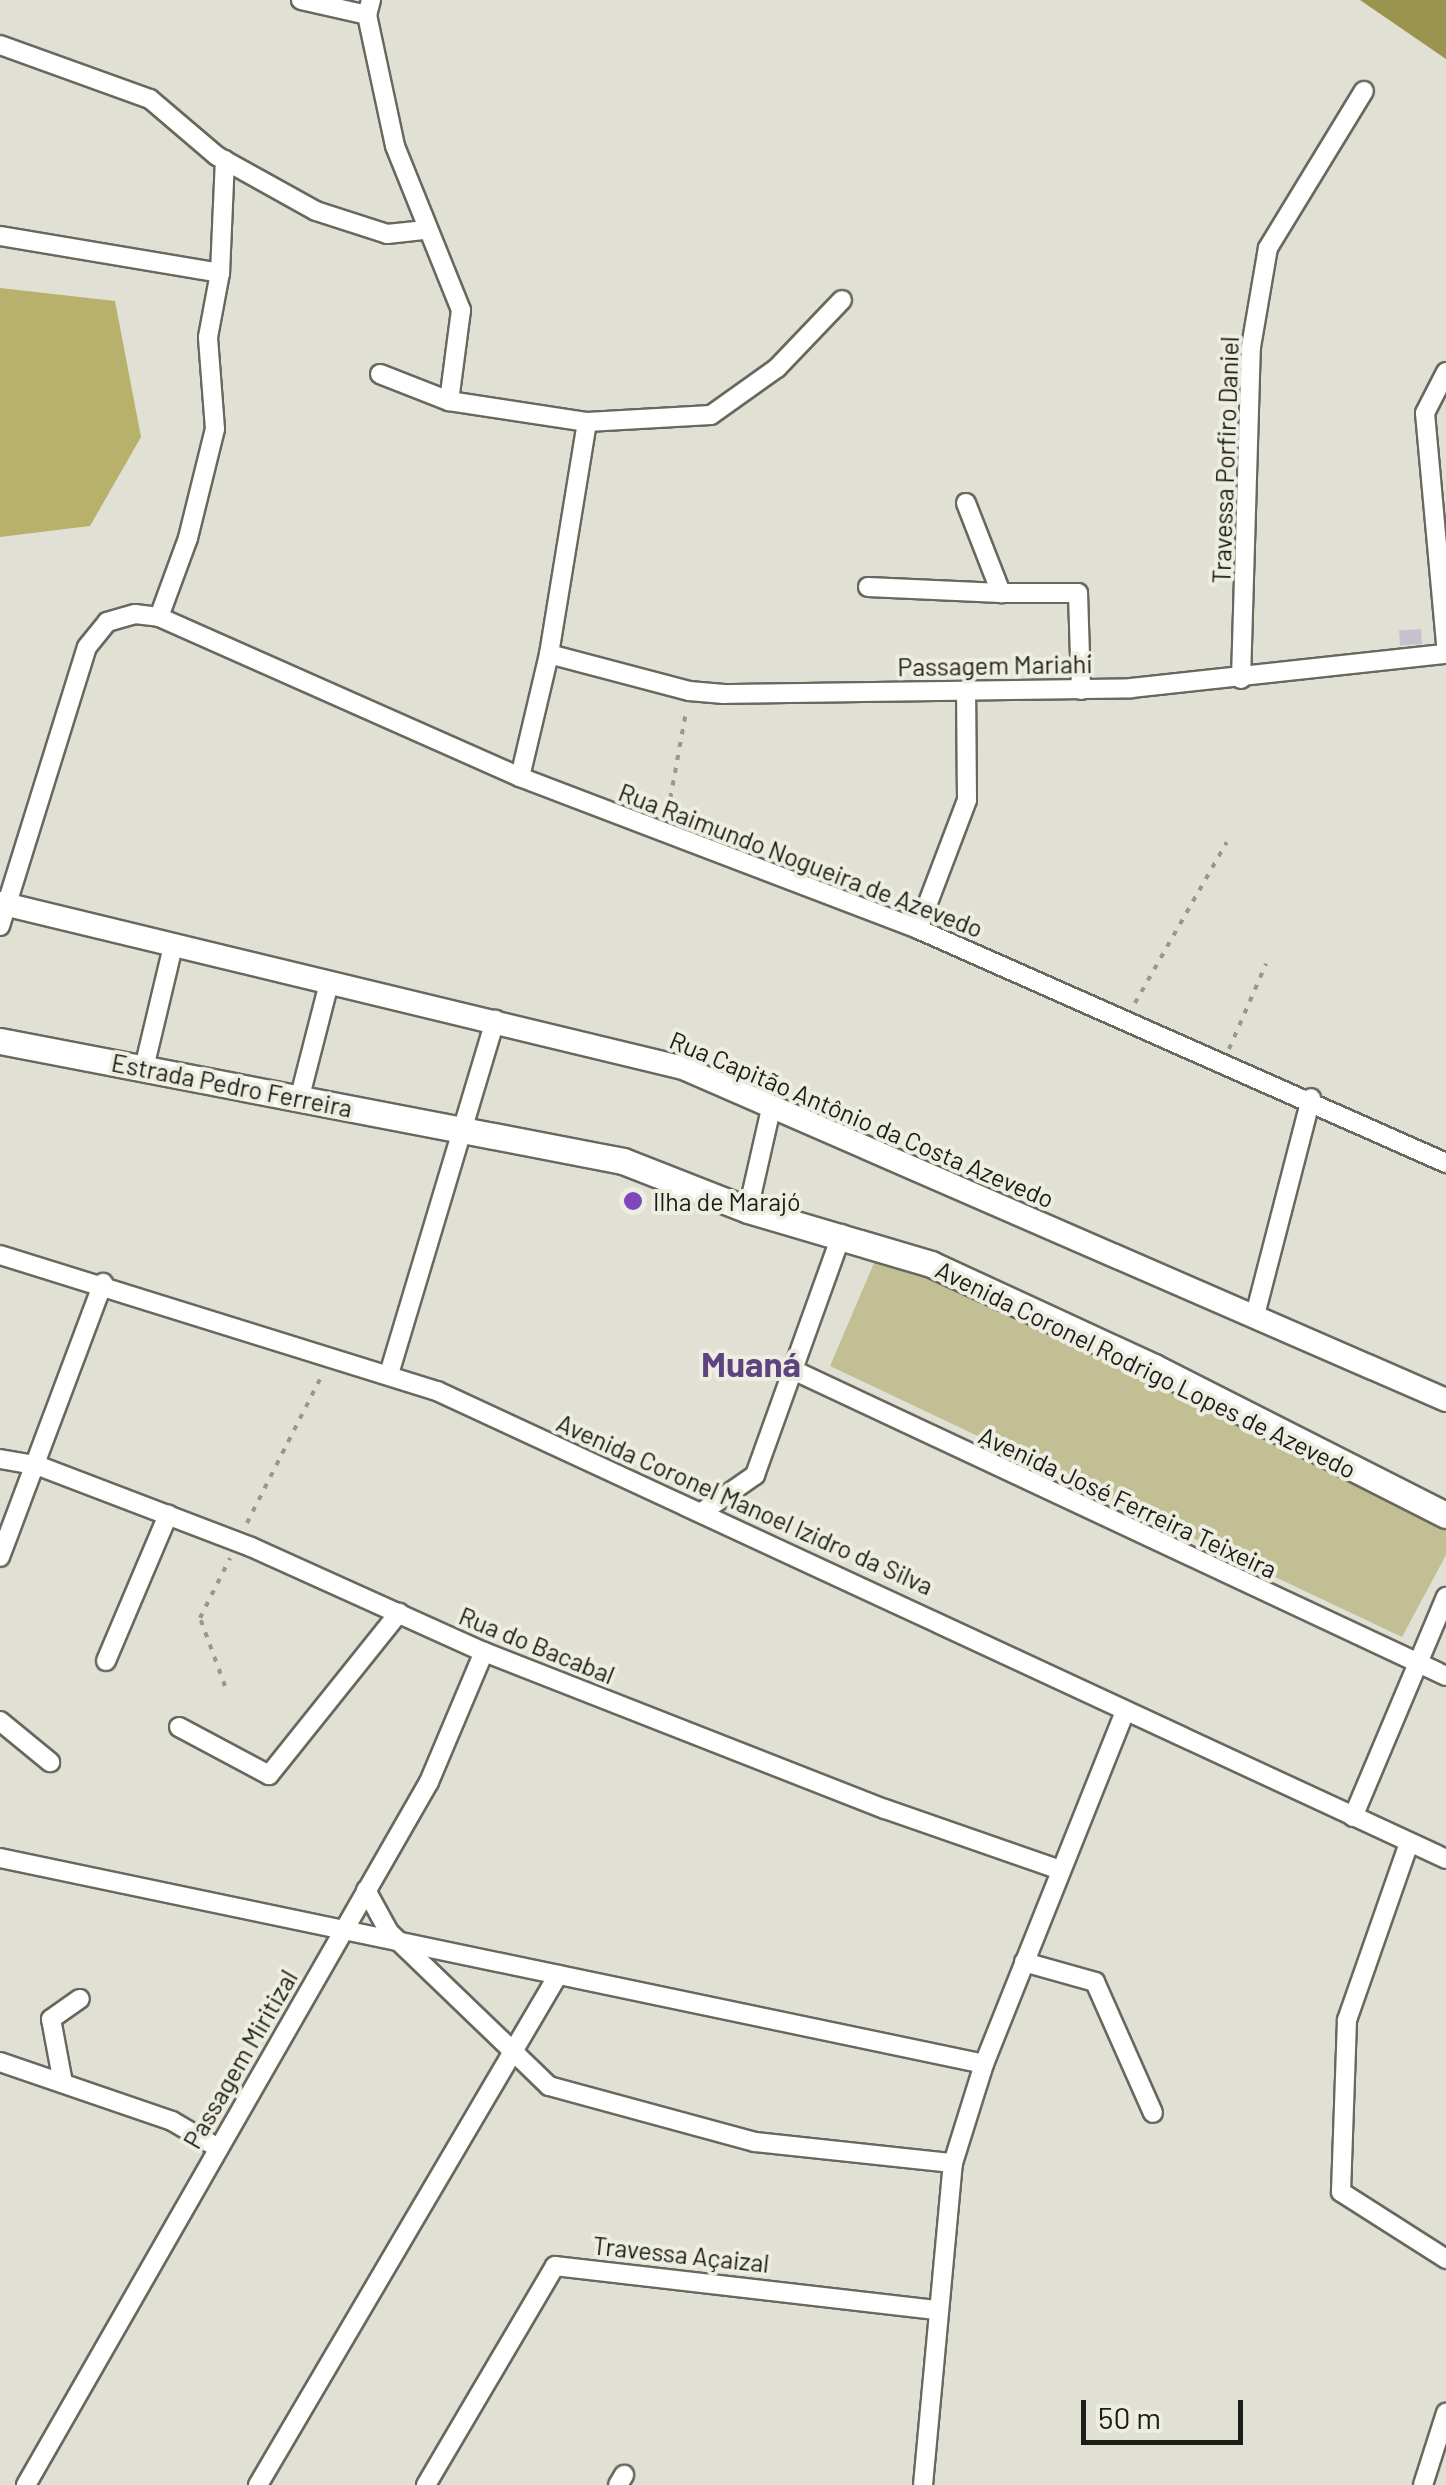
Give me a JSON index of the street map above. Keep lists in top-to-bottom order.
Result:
{
  "streets": {
    "main road": ["Estrada Pedro Ferreira", "Avenida Coronel Rodrigo Lopes de Azevedo"],
    "street": [
      "Travessa Porfiro Daniel",
      "Passagem Mariahi",
      "Rua Raimundo Nogueira de Azevedo",
      "Rua Capitão Antônio da Costa Azevedo",
      "Avenida José Ferreira Teixeira",
      "Avenida Coronel Manoel Izidro da Silva",
      "Rua do Bacabal",
      "Passagem Miritizal",
      "Travessa Açaizal"
    ]
  },
  "crossings": [
    ["Travessa Porfiro Daniel", "Passagem Mariahi"],
    ["Rua Raimundo Nogueira de Azevedo", "Rua Capitão Antônio da Costa Azevedo"],
    ["Estrada Pedro Ferreira", "Avenida Coronel Rodrigo Lopes de Azevedo"],
    ["Rua do Bacabal", "Passagem Miritizal"]
  ],
  "districts": ["Muaná"],
  "places": ["Ilha de Marajó"],
  "scale_bar": "50 m"
}
